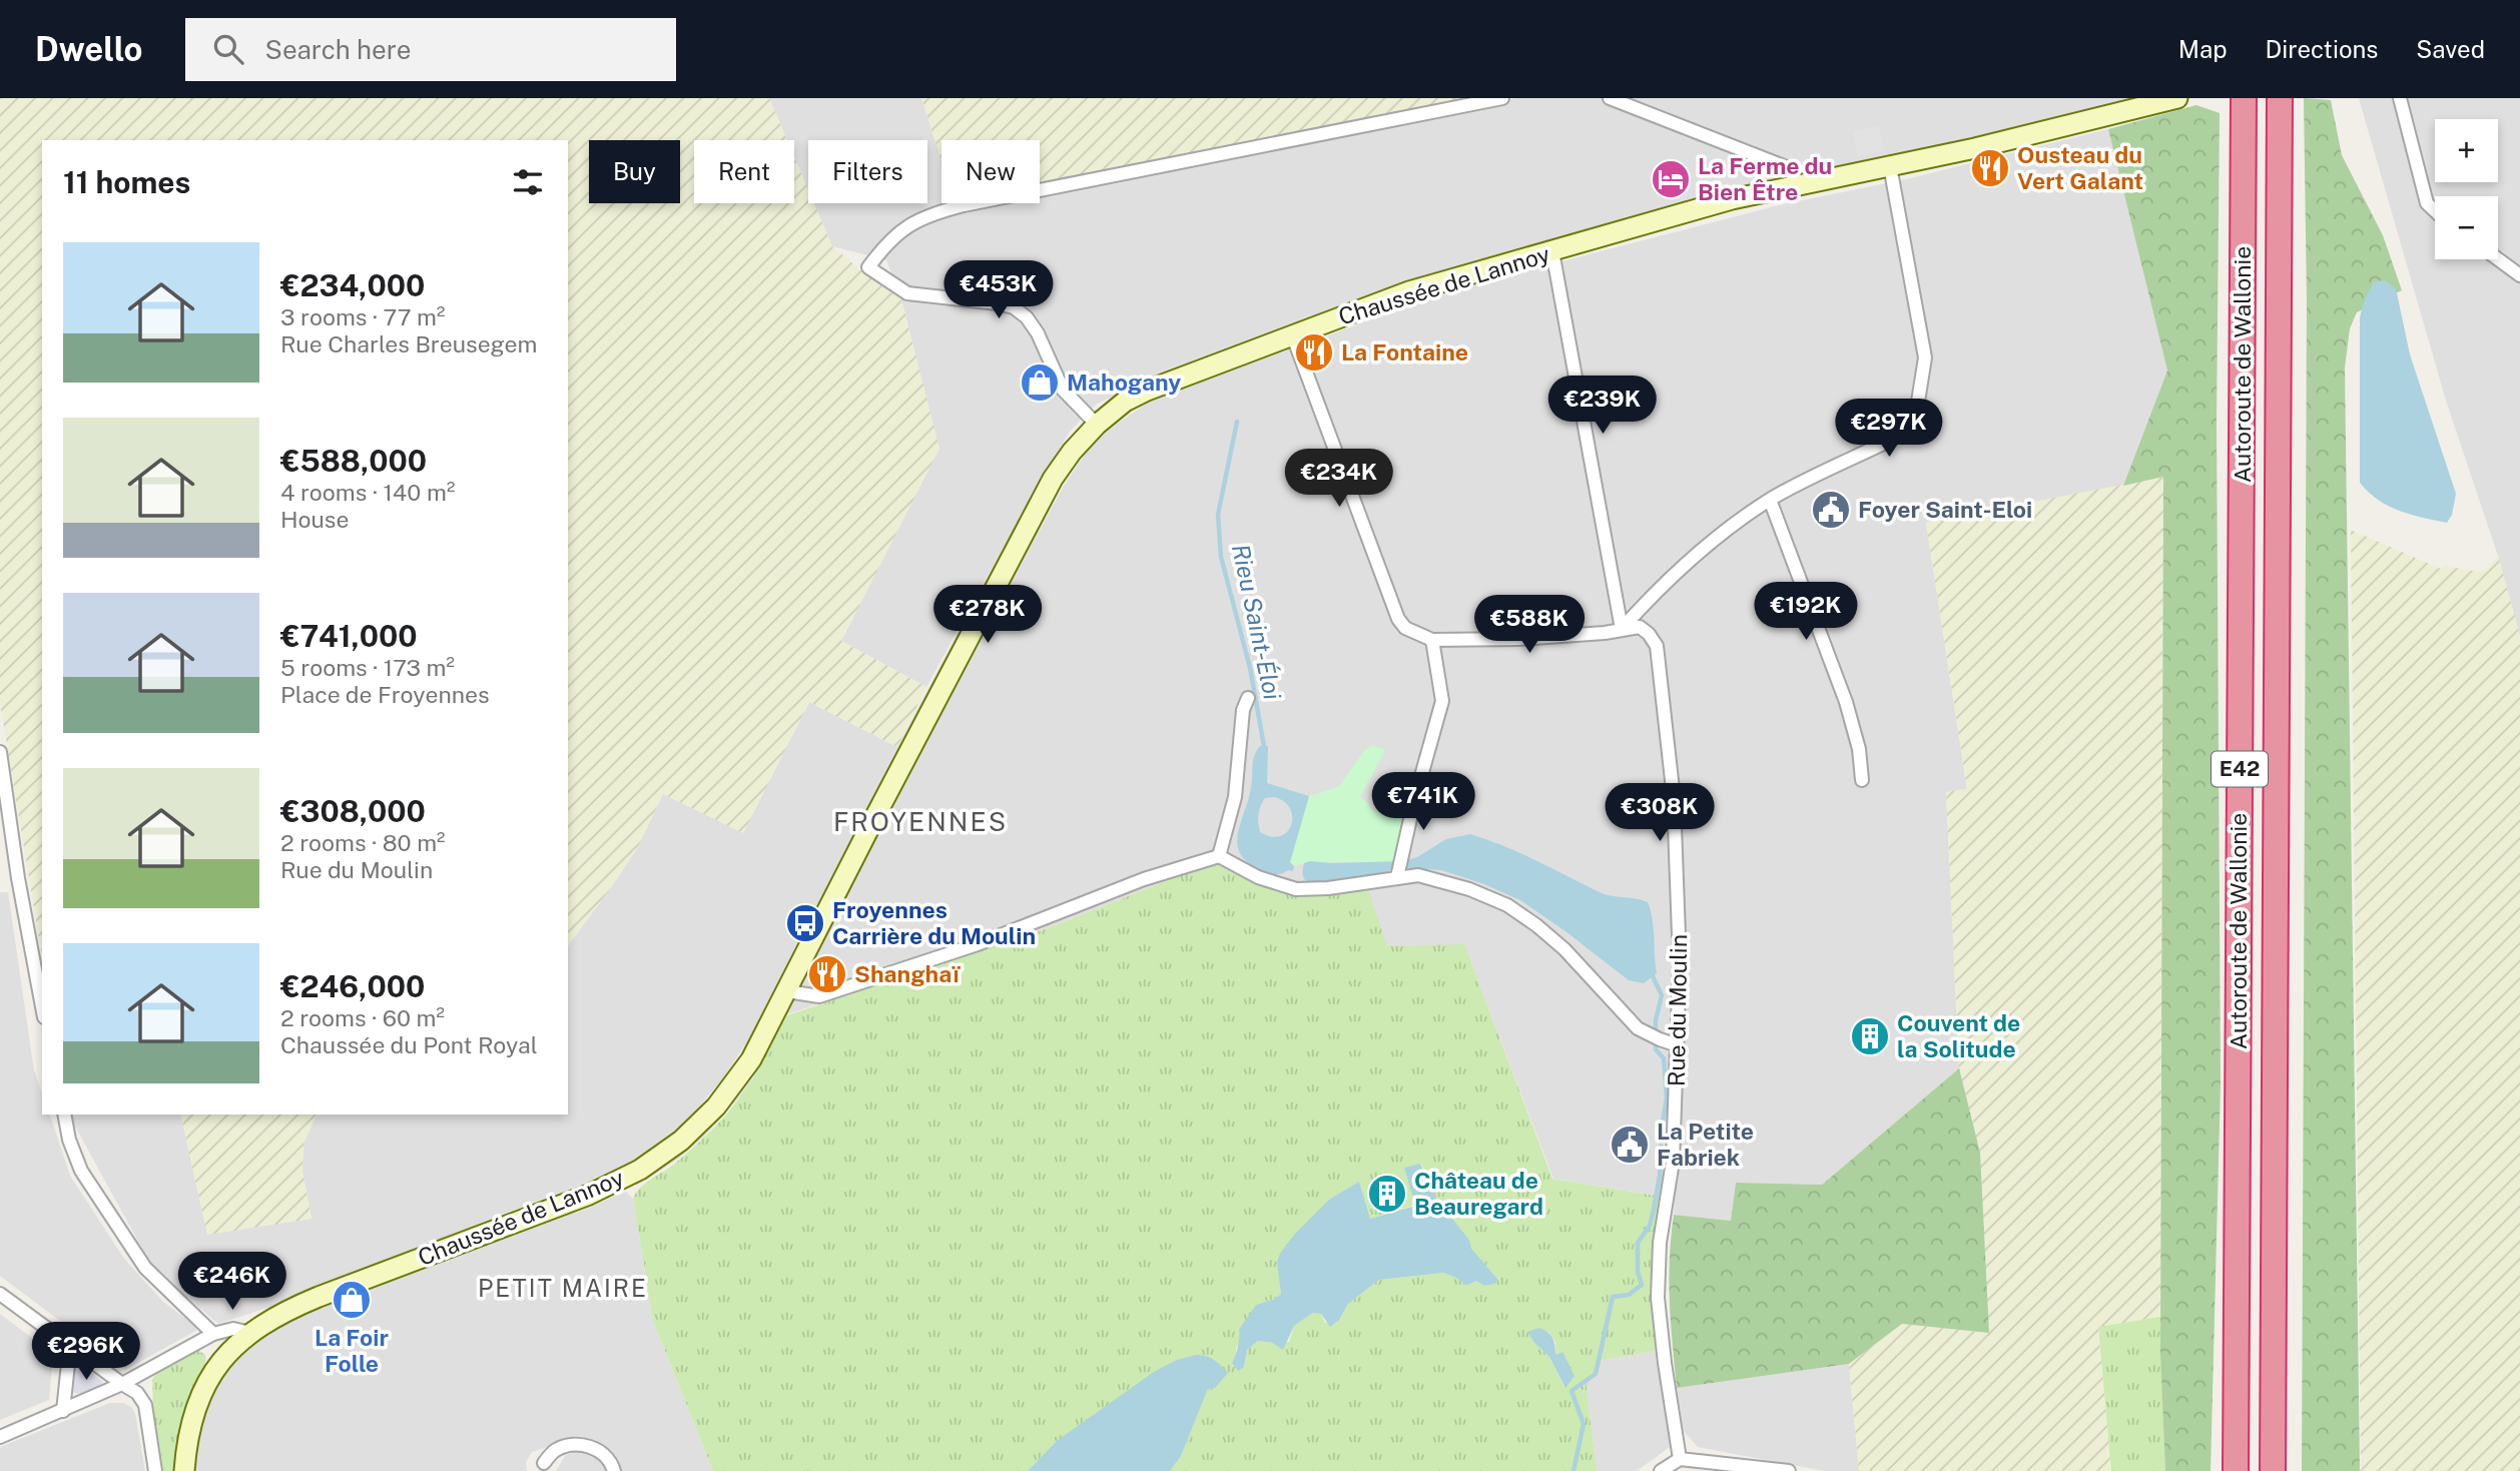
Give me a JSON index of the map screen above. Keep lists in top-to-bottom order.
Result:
{
  "streets": {
    "highway": ["Autoroute de Wallonie", "E42"],
    "main road": ["Chaussée de Lannoy"],
    "street": ["Rue du Moulin"]
  },
  "districts": ["FROYENNES", "PETIT MAIRE"],
  "water": ["Rieu Saint-Éloi"],
  "places": {
    "restaurant": ["Ousteau du Vert Galant", "La Fontaine", "Shanghaï"],
    "hotel": ["La Ferme du Bien Être"],
    "shop": ["Mahogany", "La Foir Folle"],
    "public building": ["Foyer Saint-Eloi", "La Petite Fabriek"],
    "bus stop": ["Froyennes Carrière du Moulin"],
    "building": ["Couvent de la Solitude", "Château de Beauregard"]
  },
  "page": {
    "header": "Dwello",
    "search": "Search here",
    "nav": ["Map", "Directions", "Saved"],
    "map_buttons": ["+", "−"],
    "chip": [
      "Buy",
      "Rent",
      "Filters",
      "New"
    ],
    "heading": "11 homes",
    "list": [
      {
        "name": "€234,000",
        "note": "3 rooms · 77 m² · Rue Charles Breusegem"
      },
      {
        "name": "€588,000",
        "note": "4 rooms · 140 m² · House"
      },
      {
        "name": "€741,000",
        "note": "5 rooms · 173 m² · Place de Froyennes"
      },
      {
        "name": "€308,000",
        "note": "2 rooms · 80 m² · Rue du Moulin"
      },
      {
        "name": "€246,000",
        "note": "2 rooms · 60 m² · Chaussée du Pont Royal"
      }
    ],
    "price": [
      "€453K",
      "€239K",
      "€297K",
      "€234K",
      "€192K",
      "€278K",
      "€588K",
      "€741K",
      "€308K",
      "€246K",
      "€296K"
    ]
  }
}
